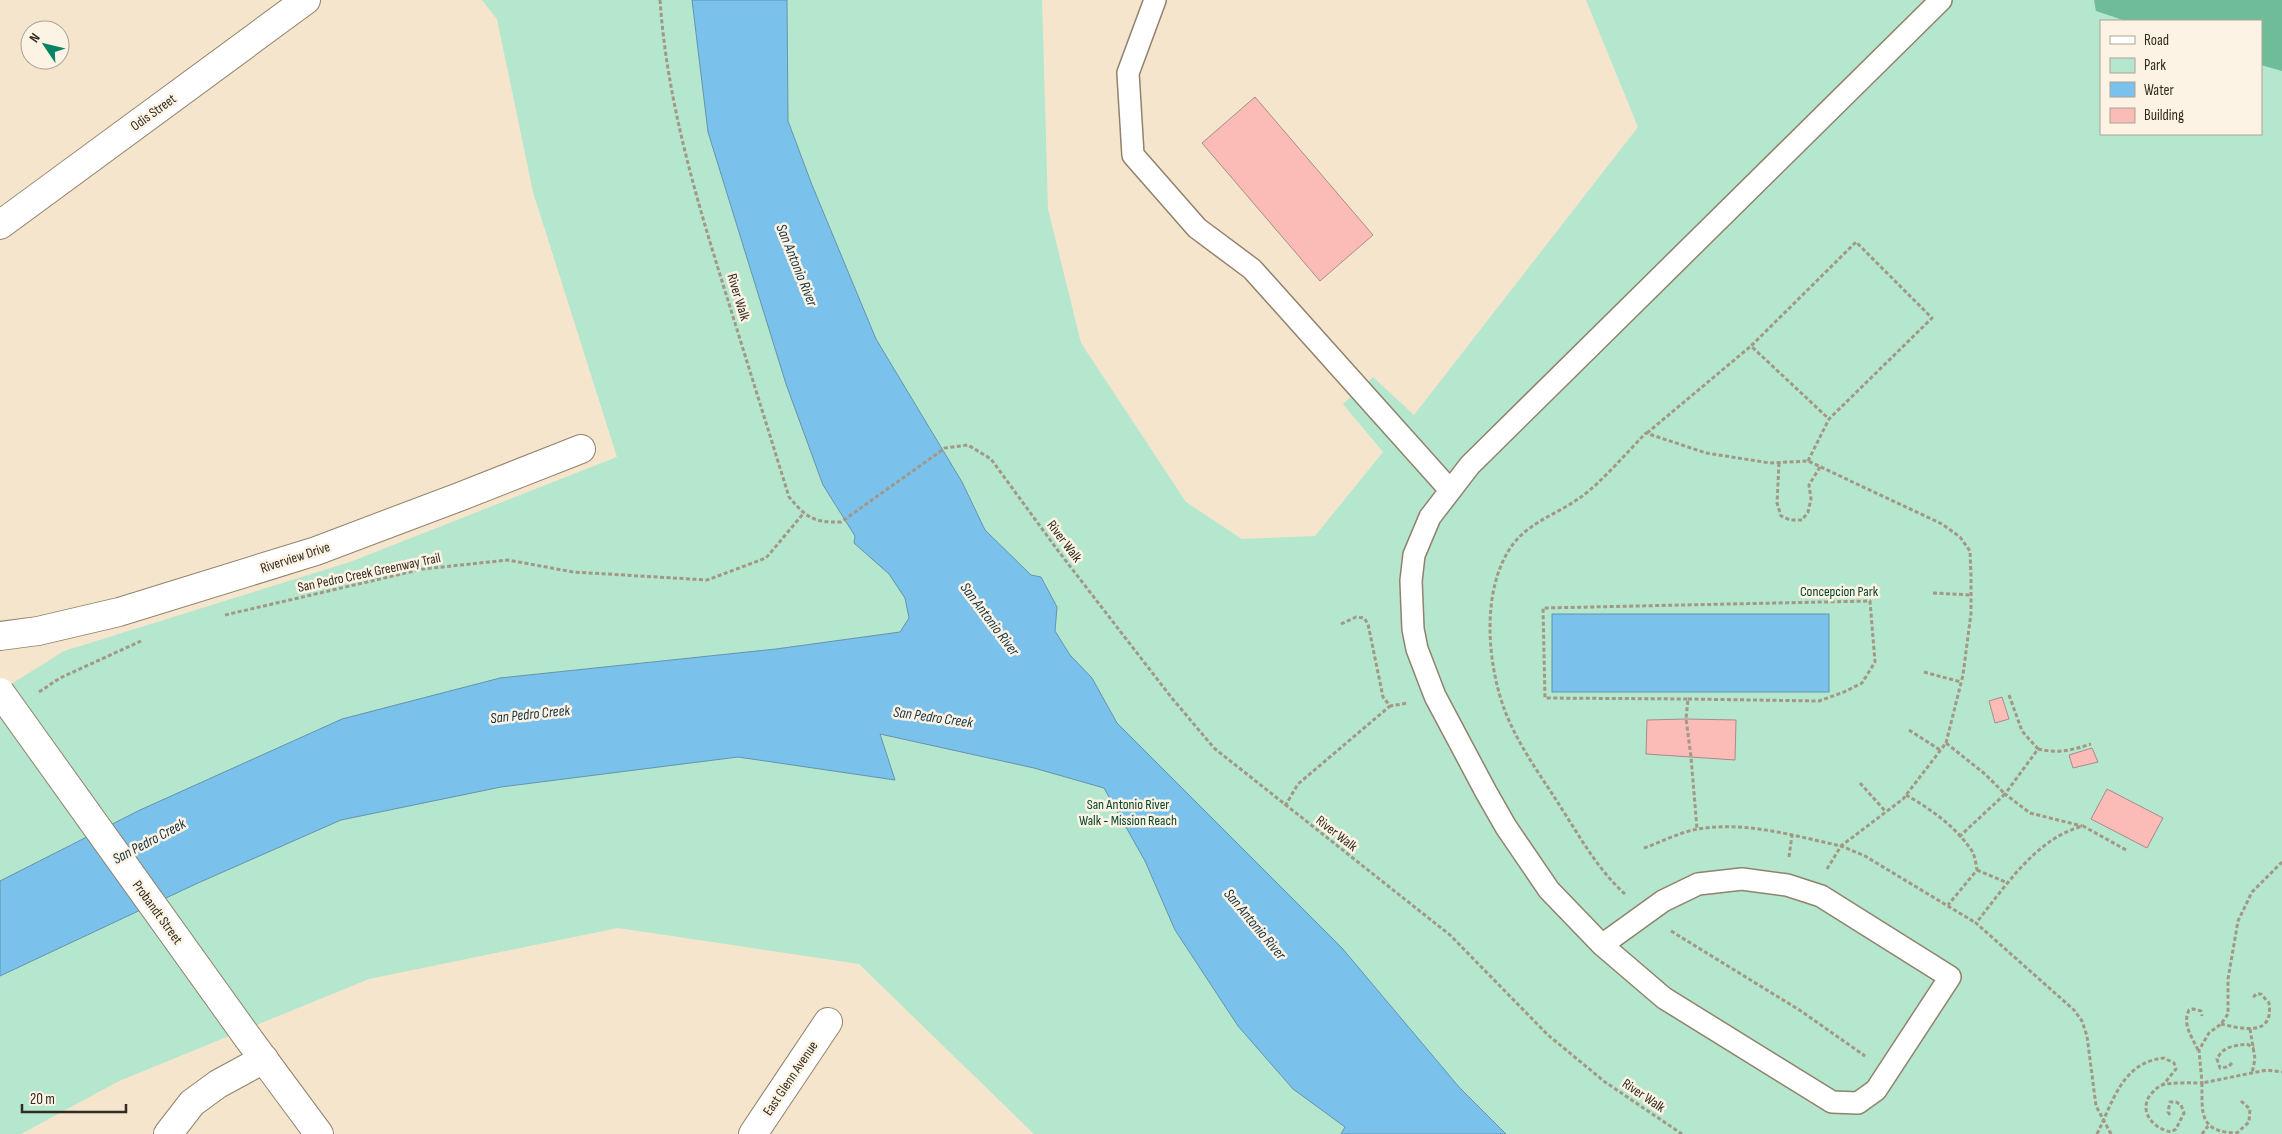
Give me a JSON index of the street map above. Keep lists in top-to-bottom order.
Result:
{
  "streets": {
    "street": [
      "Odis Street",
      "Riverview Drive",
      "Probandt Street",
      "East Glenn Avenue"
    ],
    "path": ["River Walk", "San Pedro Creek Greenway Trail"]
  },
  "crossings": [
    ["River Walk", "San Pedro Creek Greenway Trail"]
  ],
  "water": ["San Antonio River", "San Pedro Creek"],
  "parks": ["Concepcion Park", "San Antonio River Walk - Mission Reach"],
  "legend": [
    "Road",
    "Park",
    "Water",
    "Building"
  ],
  "scale_bar": "20 m",
  "north": "top left"
}
